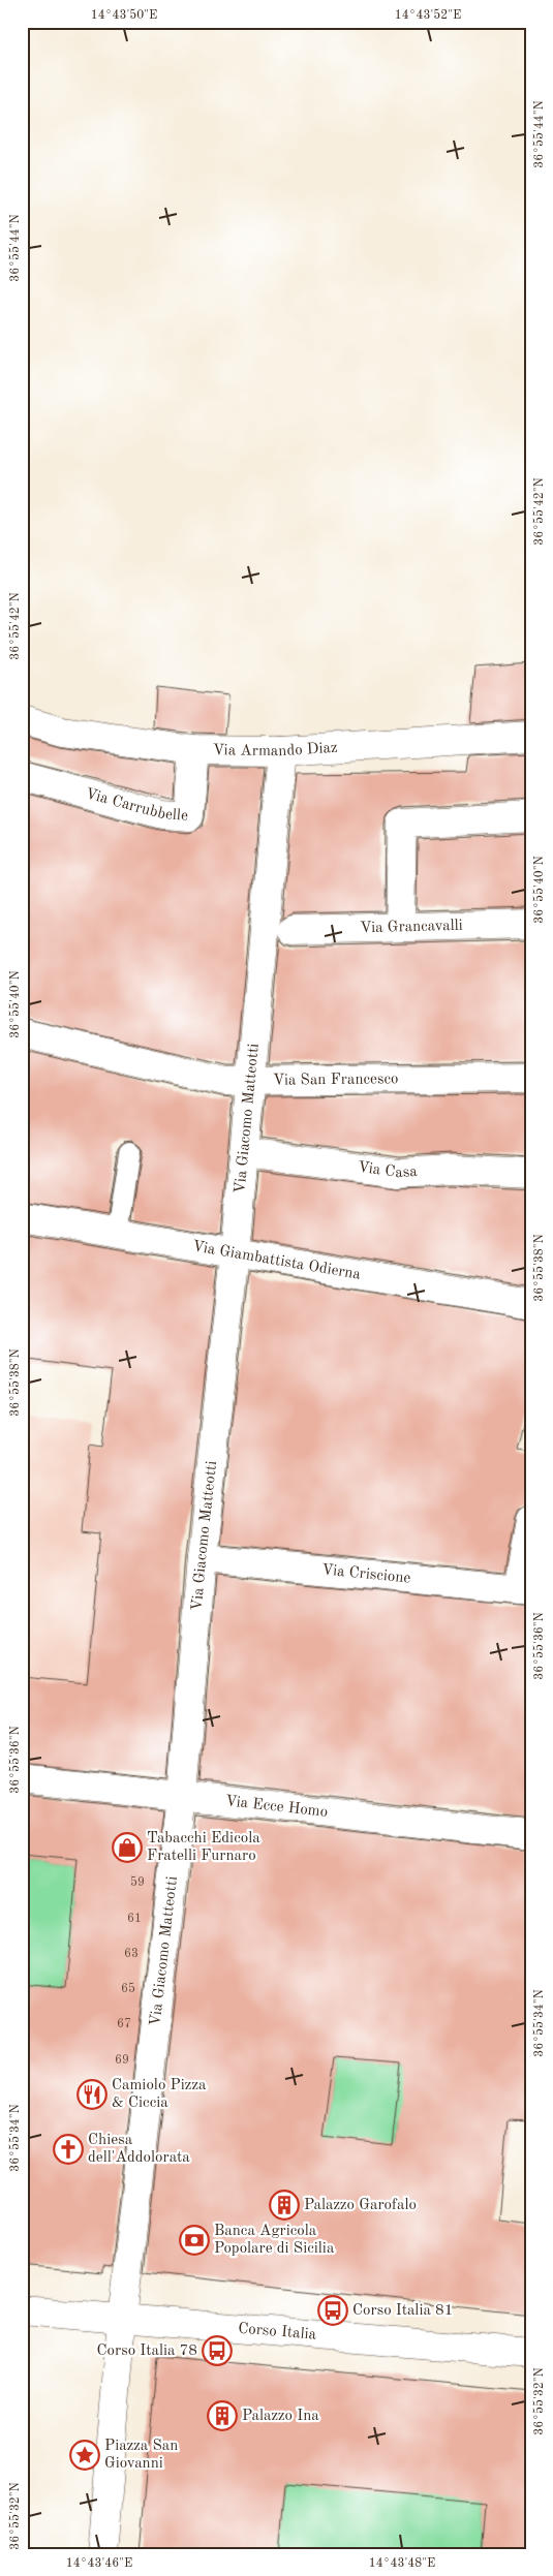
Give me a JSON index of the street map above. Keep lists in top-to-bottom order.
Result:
{
  "streets": {
    "street": [
      "Via Armando Diaz",
      "Via Carrubbelle",
      "Via Grancavalli",
      "Via San Francesco",
      "Via Giacomo Matteotti",
      "Via Casa",
      "Via Giambattista Odierna",
      "Via Criscione",
      "Via Ecce Homo",
      "Corso Italia"
    ]
  },
  "crossings": [
    ["Via Armando Diaz", "Via Carrubbelle"],
    ["Via Armando Diaz", "Via Giacomo Matteotti"],
    ["Via San Francesco", "Via Giacomo Matteotti"],
    ["Via Giacomo Matteotti", "Via Casa"],
    ["Via Giacomo Matteotti", "Via Giambattista Odierna"],
    ["Via Giacomo Matteotti", "Via Criscione"],
    ["Via Giacomo Matteotti", "Via Ecce Homo"],
    ["Via Giacomo Matteotti", "Corso Italia"]
  ],
  "places": {
    "shop": ["Tabacchi Edicola Fratelli Furnaro"],
    "restaurant": ["Camiolo Pizza & Ciccia"],
    "church": ["Chiesa dell'Addolorata"],
    "building": ["Palazzo Garofalo", "Palazzo Ina"],
    "bank": ["Banca Agricola Popolare di Sicilia"],
    "bus stop": ["Corso Italia 81", "Corso Italia 78"],
    "place": ["Piazza San Giovanni"]
  },
  "house_numbers": [
    "59",
    "61",
    "63",
    "65",
    "67",
    "69"
  ],
  "coordinates": [
    "14°43'50\"E",
    "14°43'52\"E",
    "36°55'44\"N",
    "36°55'42\"N",
    "36°55'40\"N",
    "36°55'38\"N",
    "36°55'36\"N",
    "36°55'34\"N",
    "36°55'32\"N",
    "14°43'46\"E",
    "14°43'48\"E"
  ]
}
